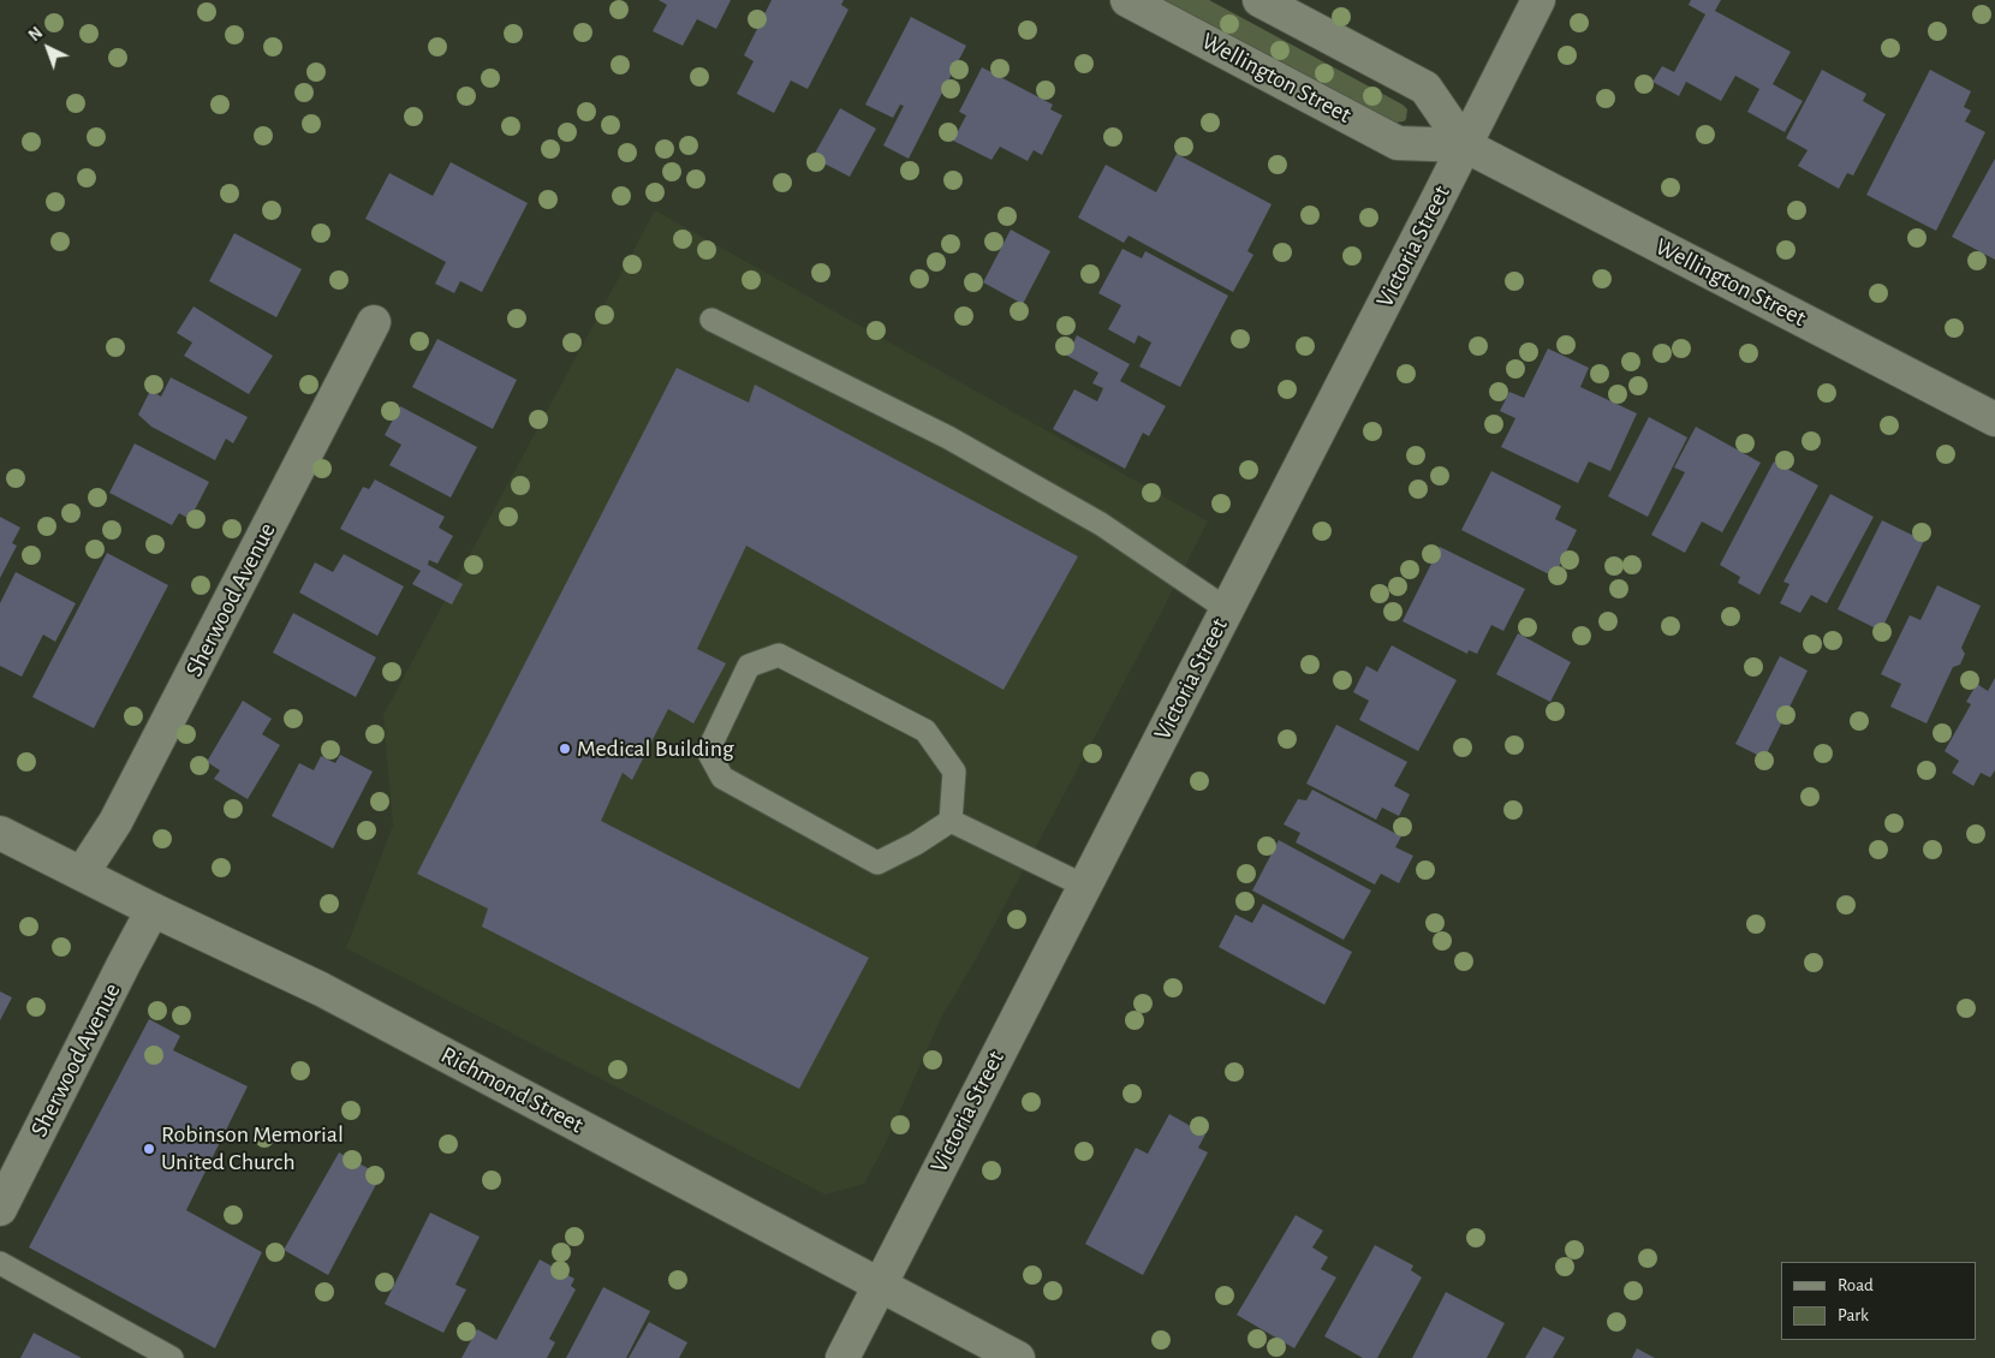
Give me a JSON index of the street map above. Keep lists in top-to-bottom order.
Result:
{
  "streets": {
    "street": [
      "Wellington Street",
      "Victoria Street",
      "Sherwood Avenue",
      "Richmond Street"
    ]
  },
  "crossings": [
    ["Wellington Street", "Victoria Street"],
    ["Victoria Street", "Richmond Street"],
    ["Sherwood Avenue", "Richmond Street"]
  ],
  "places": ["Medical Building", "Robinson Memorial United Church"],
  "legend": ["Road", "Park"],
  "north": "top left"
}
